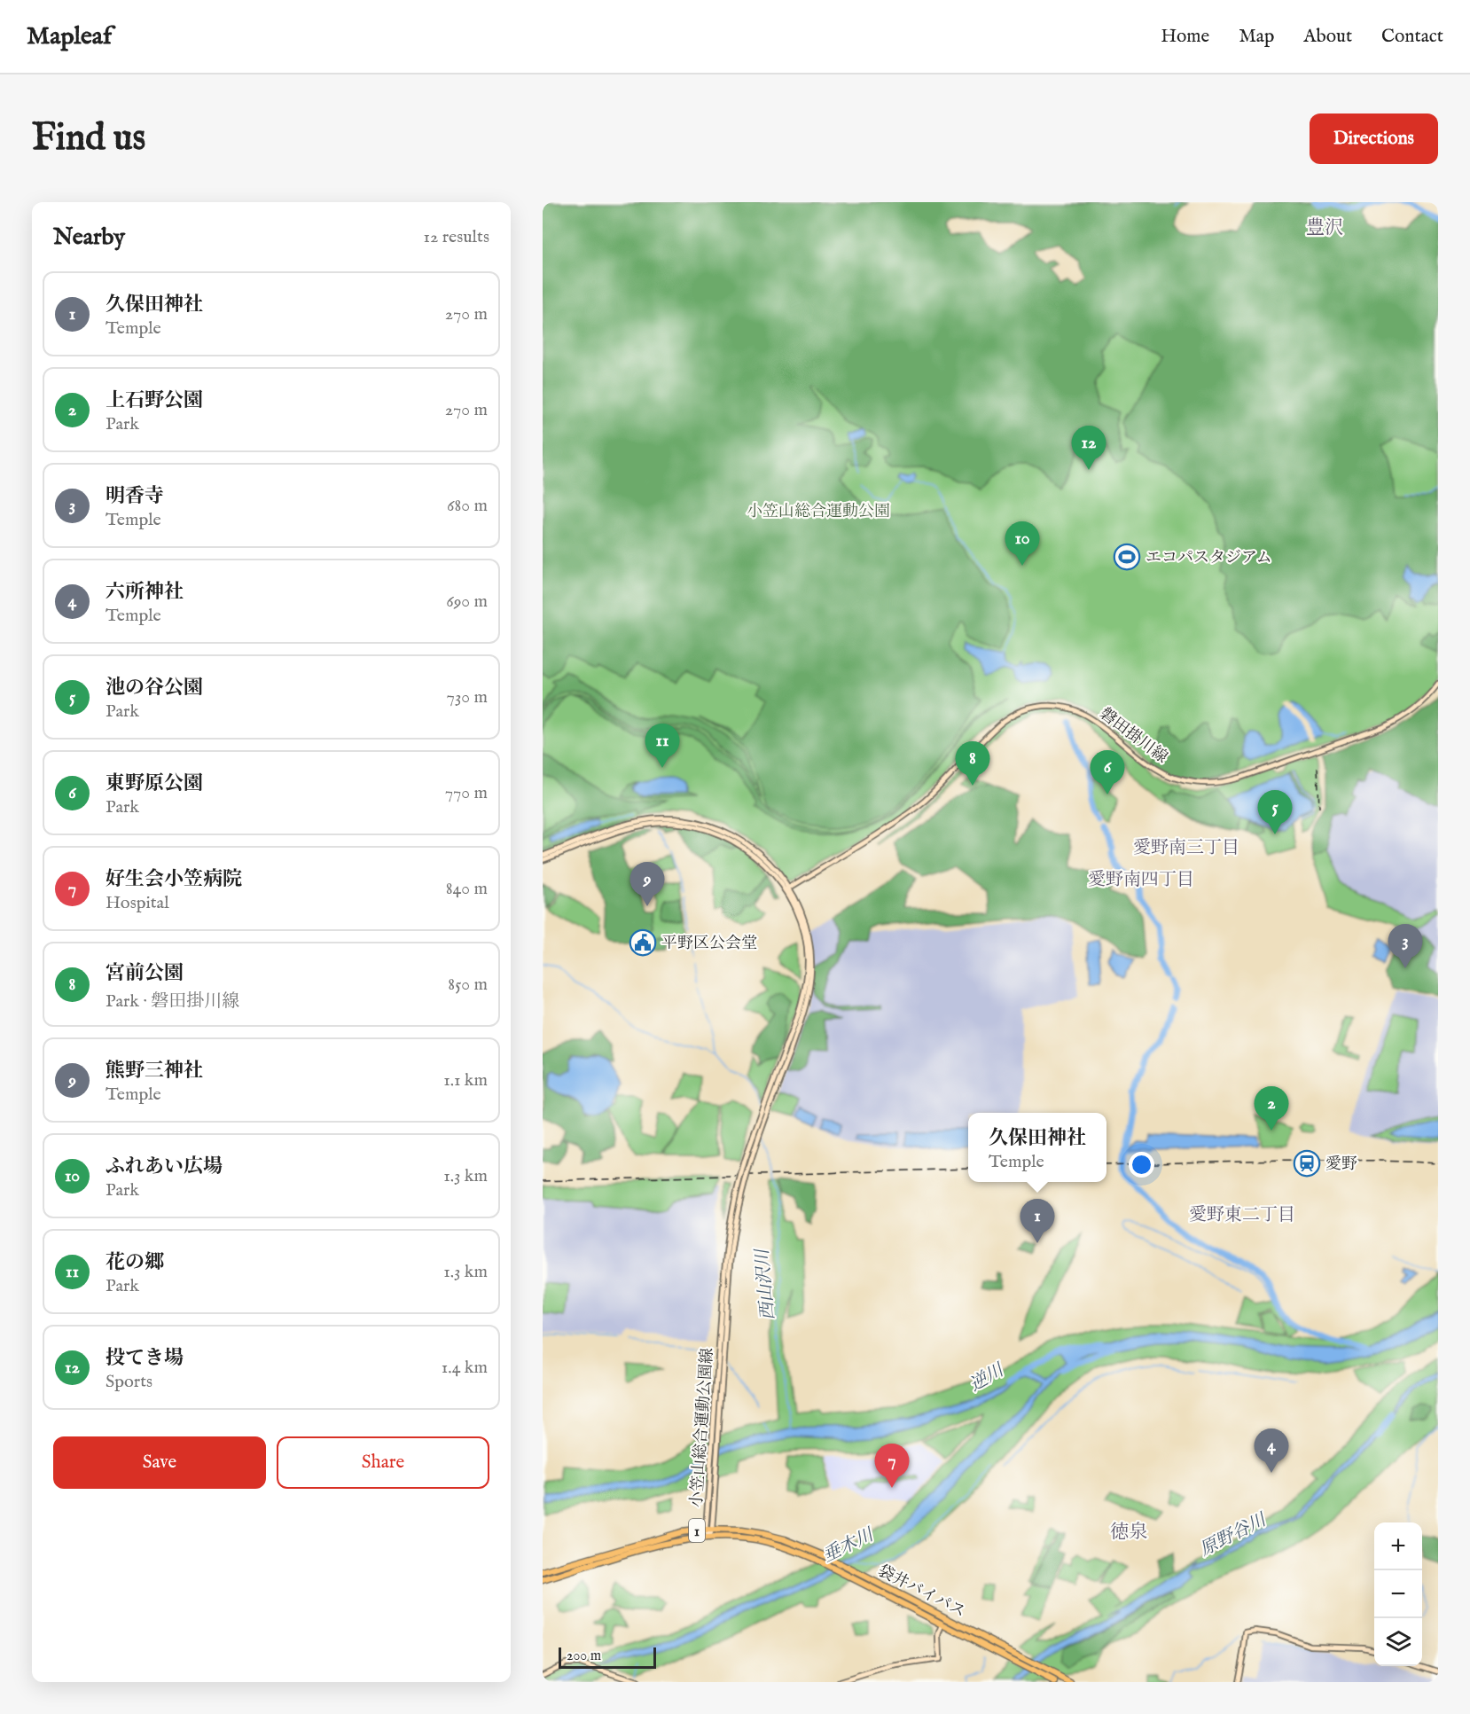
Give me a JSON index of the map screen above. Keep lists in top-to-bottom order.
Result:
{
  "streets": {
    "highway": ["1", "袋井バイパス"],
    "main road": ["磐田掛川線", "小笠山総合運動公園線"]
  },
  "crossings": [
    ["磐田掛川線", "小笠山総合運動公園線"],
    ["小笠山総合運動公園線", "袋井バイパス"]
  ],
  "districts": [
    "豊沢",
    "愛野南三丁目",
    "愛野南四丁目",
    "愛野東二丁目",
    "徳泉"
  ],
  "water": [
    "西山沢川",
    "逆川",
    "原野谷川",
    "垂木川"
  ],
  "parks": ["小笠山総合運動公園"],
  "places": {
    "sports": ["エコパスタジアム"],
    "public building": ["平野区公会堂"],
    "station": ["愛野"]
  },
  "scale_bar": "200 m",
  "page": {
    "header": "Mapleaf",
    "nav": [
      "Home",
      "Map",
      "About",
      "Contact"
    ],
    "buttons": [
      "Directions",
      ["Save", "Share"]
    ],
    "title": "Find us",
    "heading": ["Nearby", "12 results"],
    "list": [
      {
        "mark": "1",
        "name": "久保田神社",
        "note": "Temple",
        "value": "270 m"
      },
      {
        "mark": "2",
        "name": "上石野公園",
        "note": "Park",
        "value": "270 m"
      },
      {
        "mark": "3",
        "name": "明香寺",
        "note": "Temple",
        "value": "680 m"
      },
      {
        "mark": "4",
        "name": "六所神社",
        "note": "Temple",
        "value": "690 m"
      },
      {
        "mark": "5",
        "name": "池の谷公園",
        "note": "Park",
        "value": "730 m"
      },
      {
        "mark": "6",
        "name": "東野原公園",
        "note": "Park",
        "value": "770 m"
      },
      {
        "mark": "7",
        "name": "好生会小笠病院",
        "note": "Hospital",
        "value": "840 m"
      },
      {
        "mark": "8",
        "name": "宮前公園",
        "note": "Park · 磐田掛川線",
        "value": "850 m"
      },
      {
        "mark": "9",
        "name": "熊野三神社",
        "note": "Temple",
        "value": "1.1 km"
      },
      {
        "mark": "10",
        "name": "ふれあい広場",
        "note": "Park",
        "value": "1.3 km"
      },
      {
        "mark": "11",
        "name": "花の郷",
        "note": "Park",
        "value": "1.3 km"
      },
      {
        "mark": "12",
        "name": "投てき場",
        "note": "Sports",
        "value": "1.4 km"
      }
    ],
    "pins": [
      "12",
      "10",
      "11",
      "8",
      "6",
      "5",
      "9",
      "3",
      "2",
      "1",
      "4",
      "7"
    ],
    "popup": ["久保田神社", "Temple"],
    "map_buttons": ["+", "−"],
    "scale": "200 m"
  }
}
